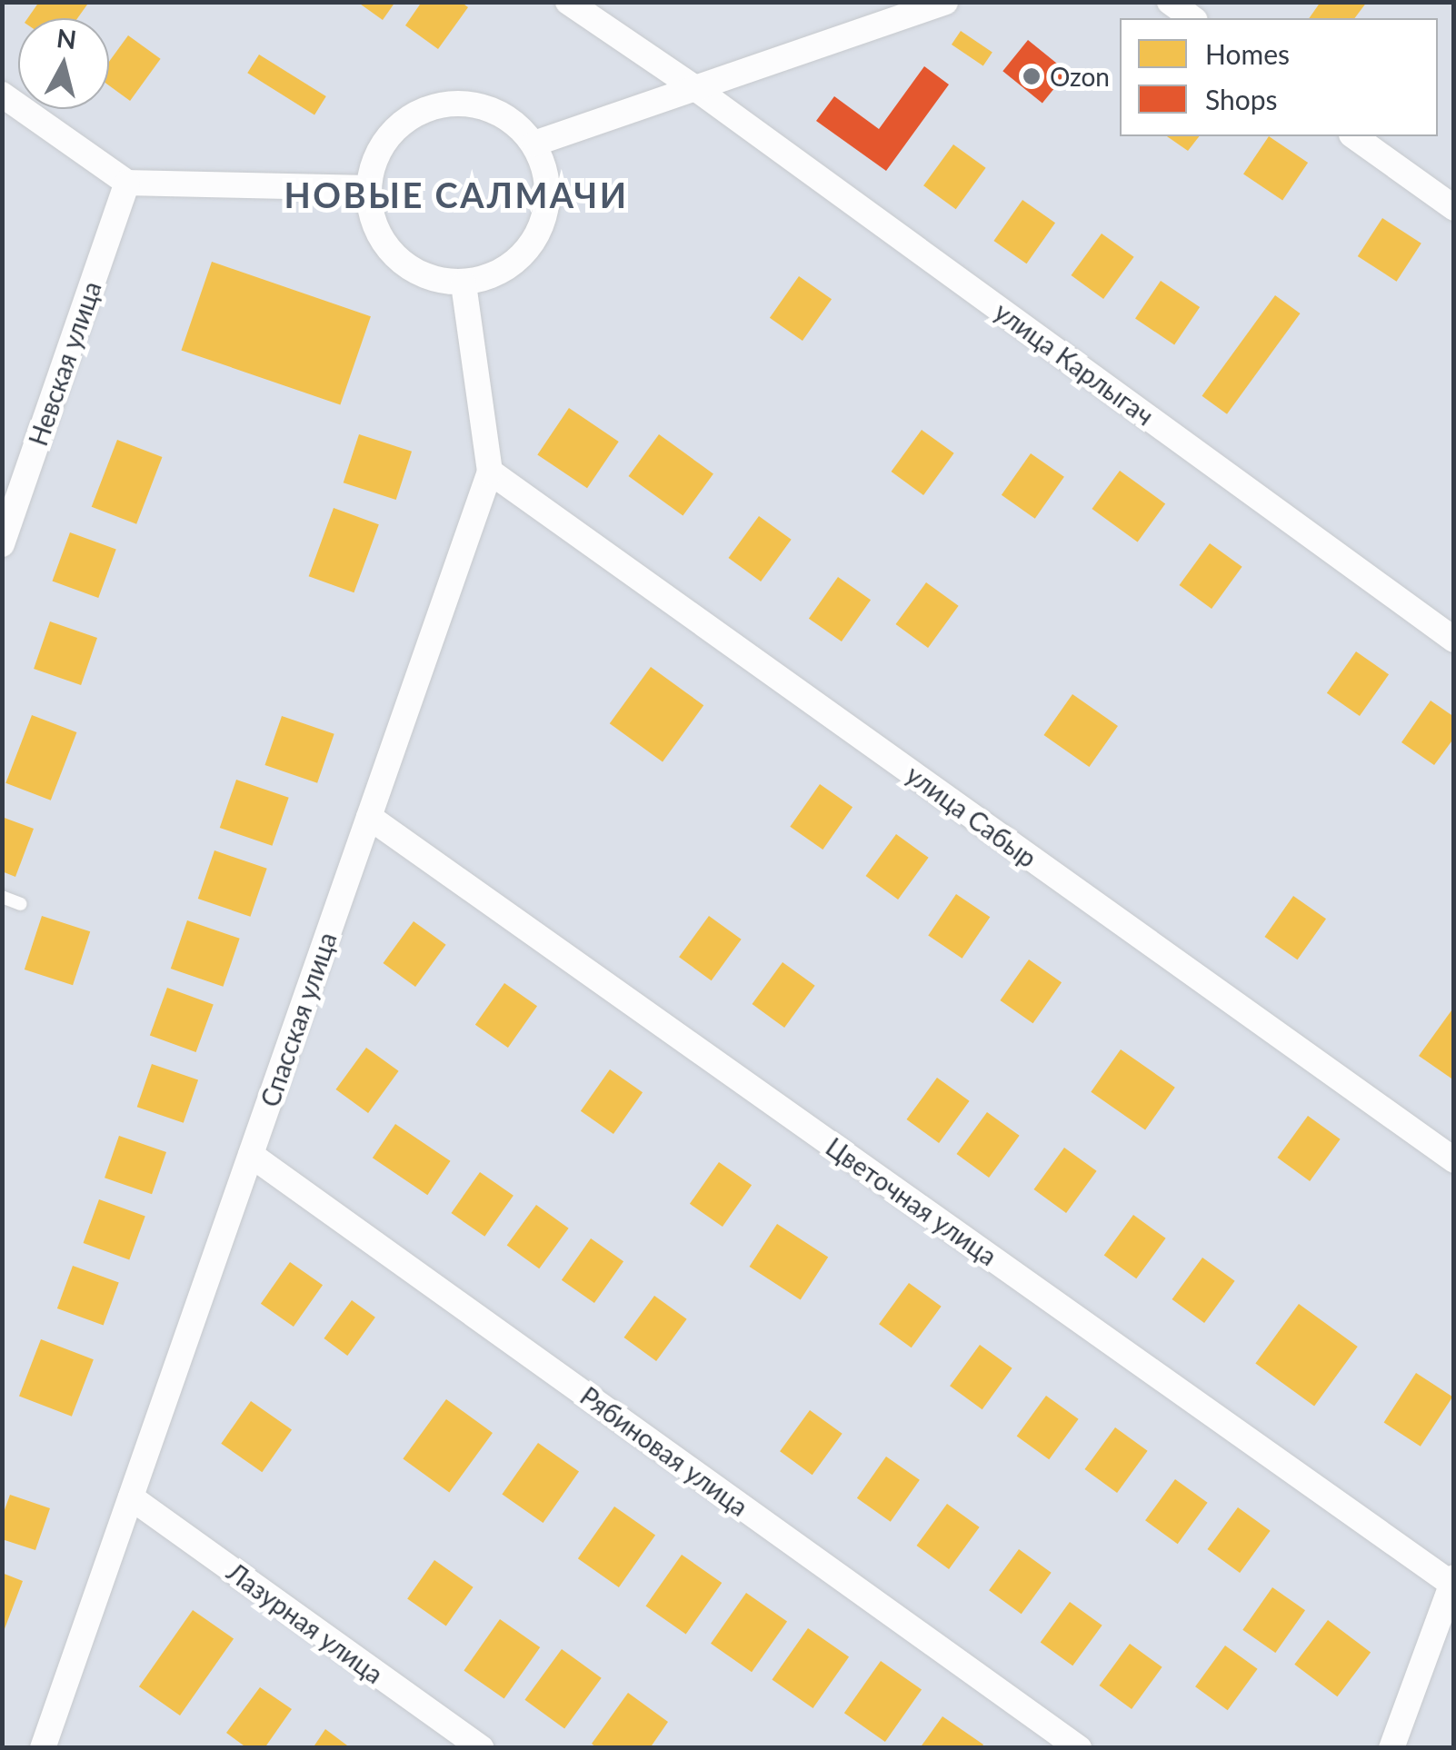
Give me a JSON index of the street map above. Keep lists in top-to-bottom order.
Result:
{
  "streets": {
    "street": [
      "Невская улица",
      "улица Карлыгач",
      "улица Сабыр",
      "Спасская улица",
      "Цветочная улица",
      "Рябиновая улица",
      "Лазурная улица"
    ]
  },
  "crossings": [
    ["улица Сабыр", "Спасская улица"],
    ["Спасская улица", "Цветочная улица"],
    ["Спасская улица", "Рябиновая улица"],
    ["Спасская улица", "Лазурная улица"]
  ],
  "districts": ["НОВЫЕ САЛМАЧИ"],
  "places": ["Ozon"],
  "legend": ["Homes", "Shops"],
  "north": "top"
}
